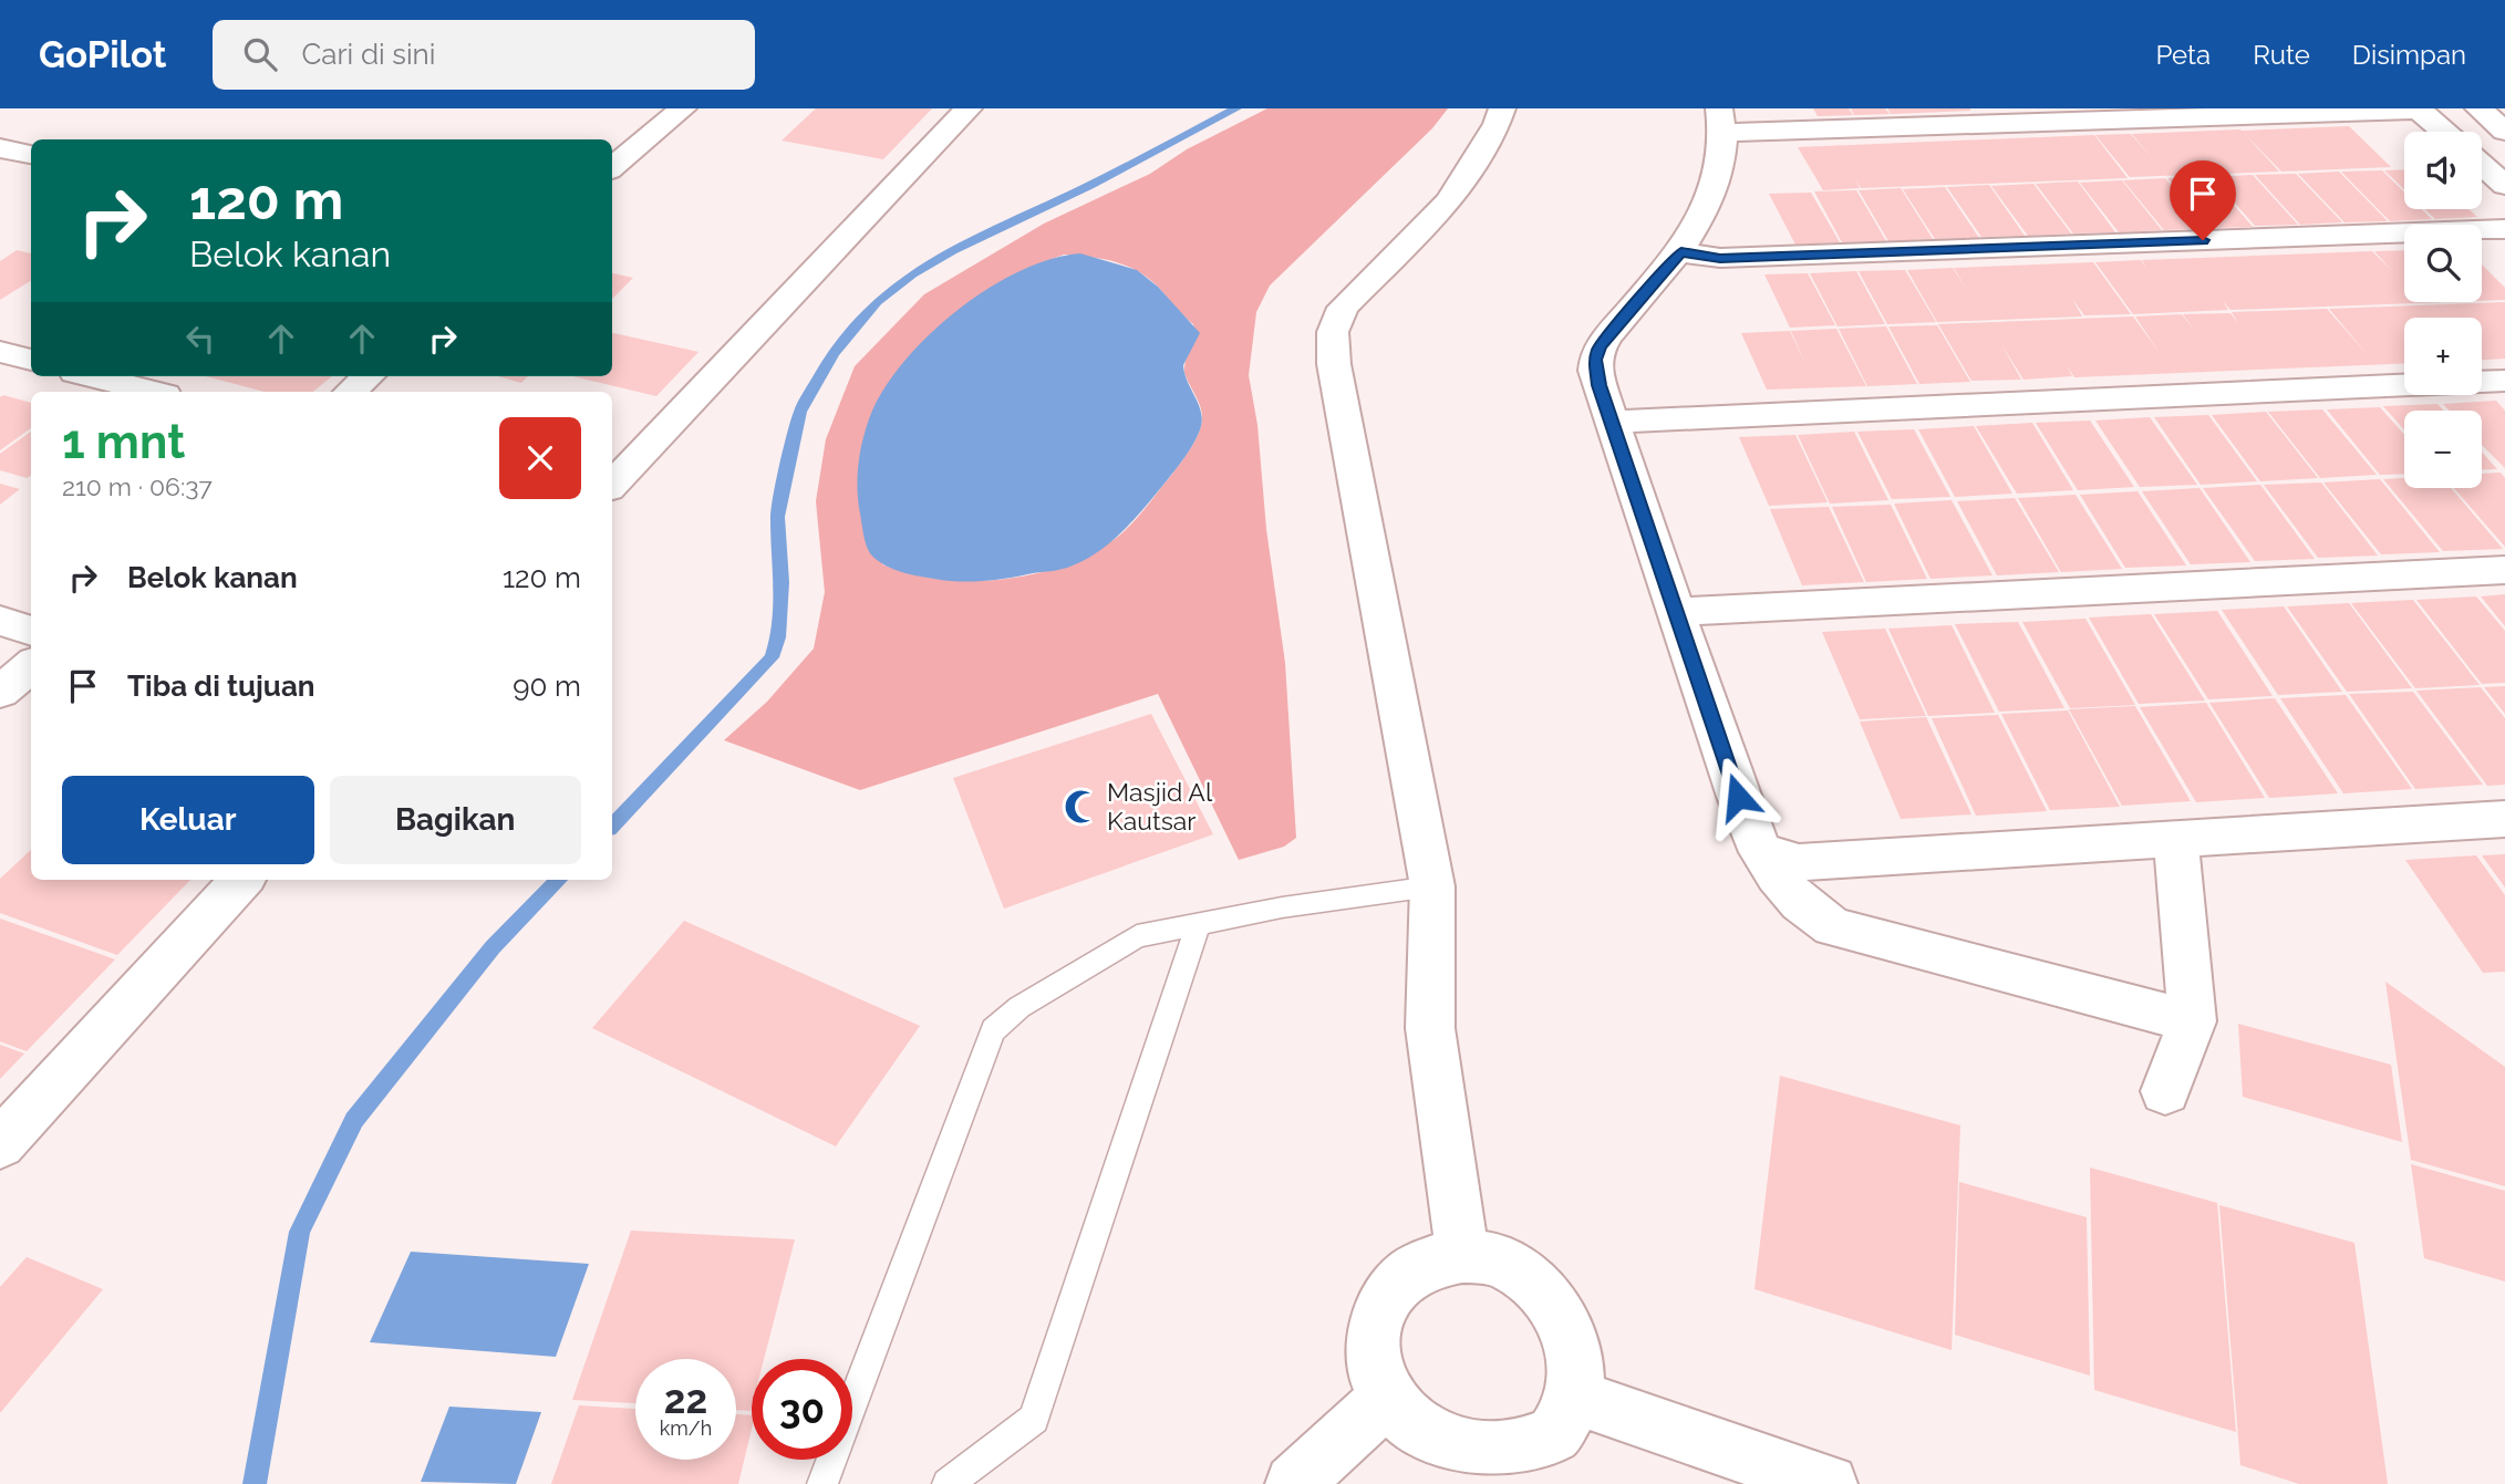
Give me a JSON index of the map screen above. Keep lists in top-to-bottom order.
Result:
{
  "places": {
    "mosque": ["Masjid Al Kautsar"]
  },
  "page": {
    "header": "GoPilot",
    "search": "Cari di sini",
    "nav": ["Peta", "Rute", "Disimpan"],
    "map_buttons": ["+", "−"],
    "turn": ["120 m", "Belok kanan"],
    "heading": ["1 mnt", "210 m · 06:37"],
    "list": [
      {
        "name": "Belok kanan",
        "value": "120 m"
      },
      {
        "name": "Tiba di tujuan",
        "value": "90 m"
      }
    ],
    "buttons": ["Keluar", "Bagikan"],
    "speed": "22 km/h",
    "limit": "30"
  }
}
